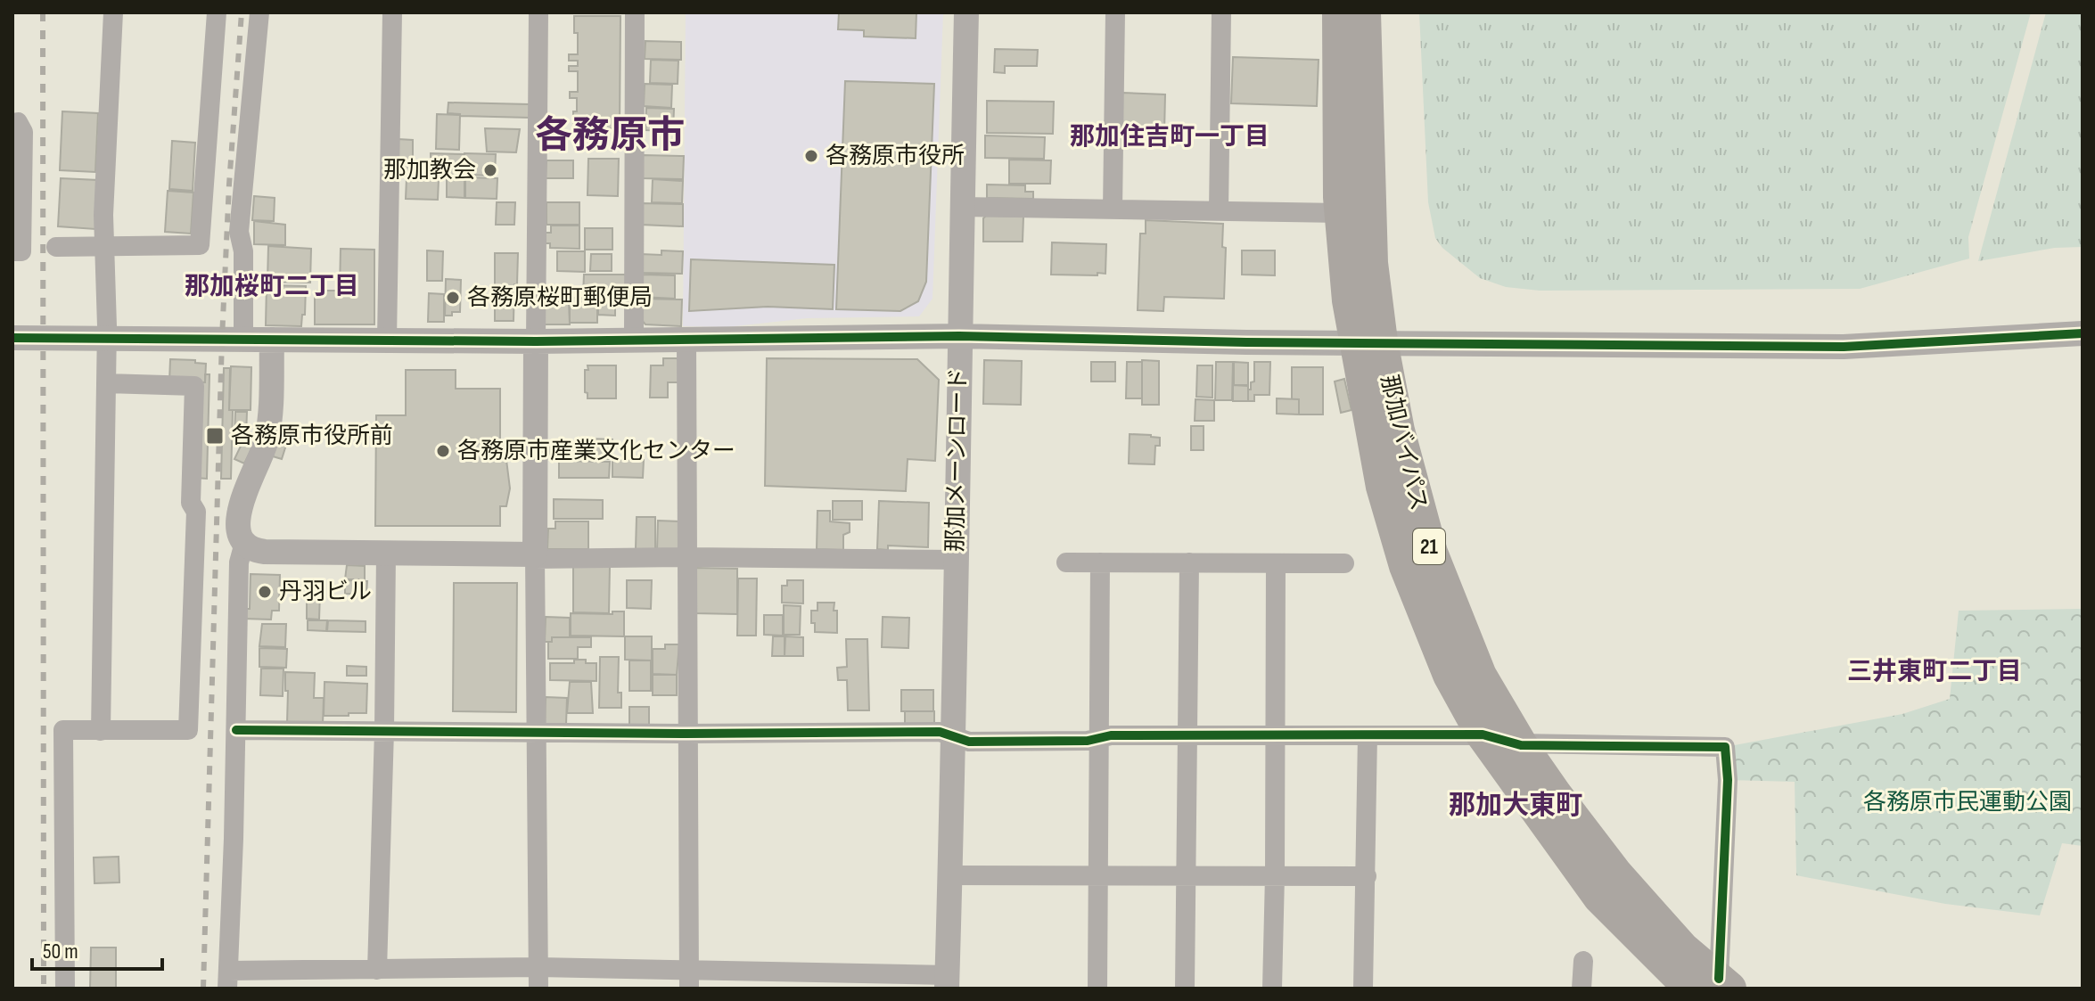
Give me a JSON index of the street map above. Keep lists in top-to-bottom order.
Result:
{
  "streets": {
    "highway": ["那加バイパス", "21"],
    "street": ["那加メーンロード"]
  },
  "districts": [
    "各務原市",
    "那加住吉町一丁目",
    "那加桜町二丁目",
    "三井東町二丁目",
    "那加大東町"
  ],
  "parks": ["各務原市民運動公園"],
  "places": {
    "other": [
      "各務原市役所",
      "那加教会",
      "各務原桜町郵便局",
      "各務原市産業文化センター",
      "丹羽ビル"
    ],
    "transit": ["各務原市役所前"]
  },
  "scale_bar": "50 m"
}
